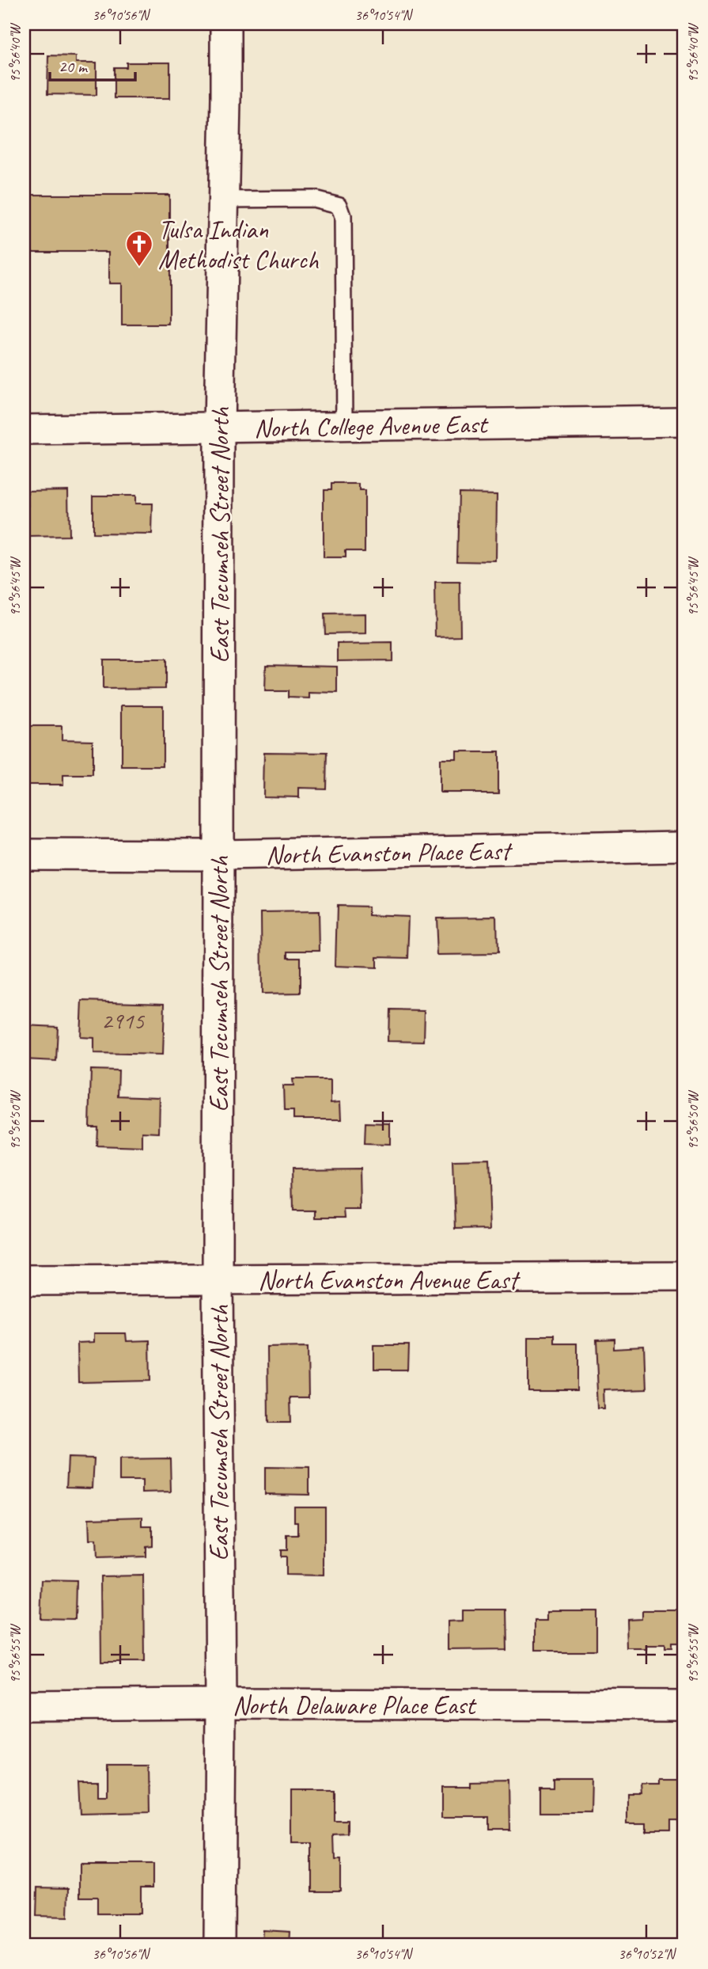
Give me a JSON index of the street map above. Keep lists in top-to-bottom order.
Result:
{
  "streets": {
    "street": [
      "North College Avenue East",
      "East Tecumseh Street North",
      "North Evanston Place East",
      "North Evanston Avenue East",
      "North Delaware Place East"
    ]
  },
  "crossings": [
    ["North College Avenue East", "East Tecumseh Street North"],
    ["East Tecumseh Street North", "North Evanston Place East"],
    ["East Tecumseh Street North", "North Evanston Avenue East"],
    ["East Tecumseh Street North", "North Delaware Place East"]
  ],
  "places": {
    "church": ["Tulsa Indian Methodist Church"]
  },
  "house_numbers": ["2915"],
  "scale_bar": "20 m",
  "coordinates": [
    "36°10'56\"N",
    "36°10'54\"N",
    "95°56'40\"W",
    "95°56'45\"W",
    "95°56'50\"W",
    "95°56'55\"W",
    "36°10'52\"N"
  ]
}
